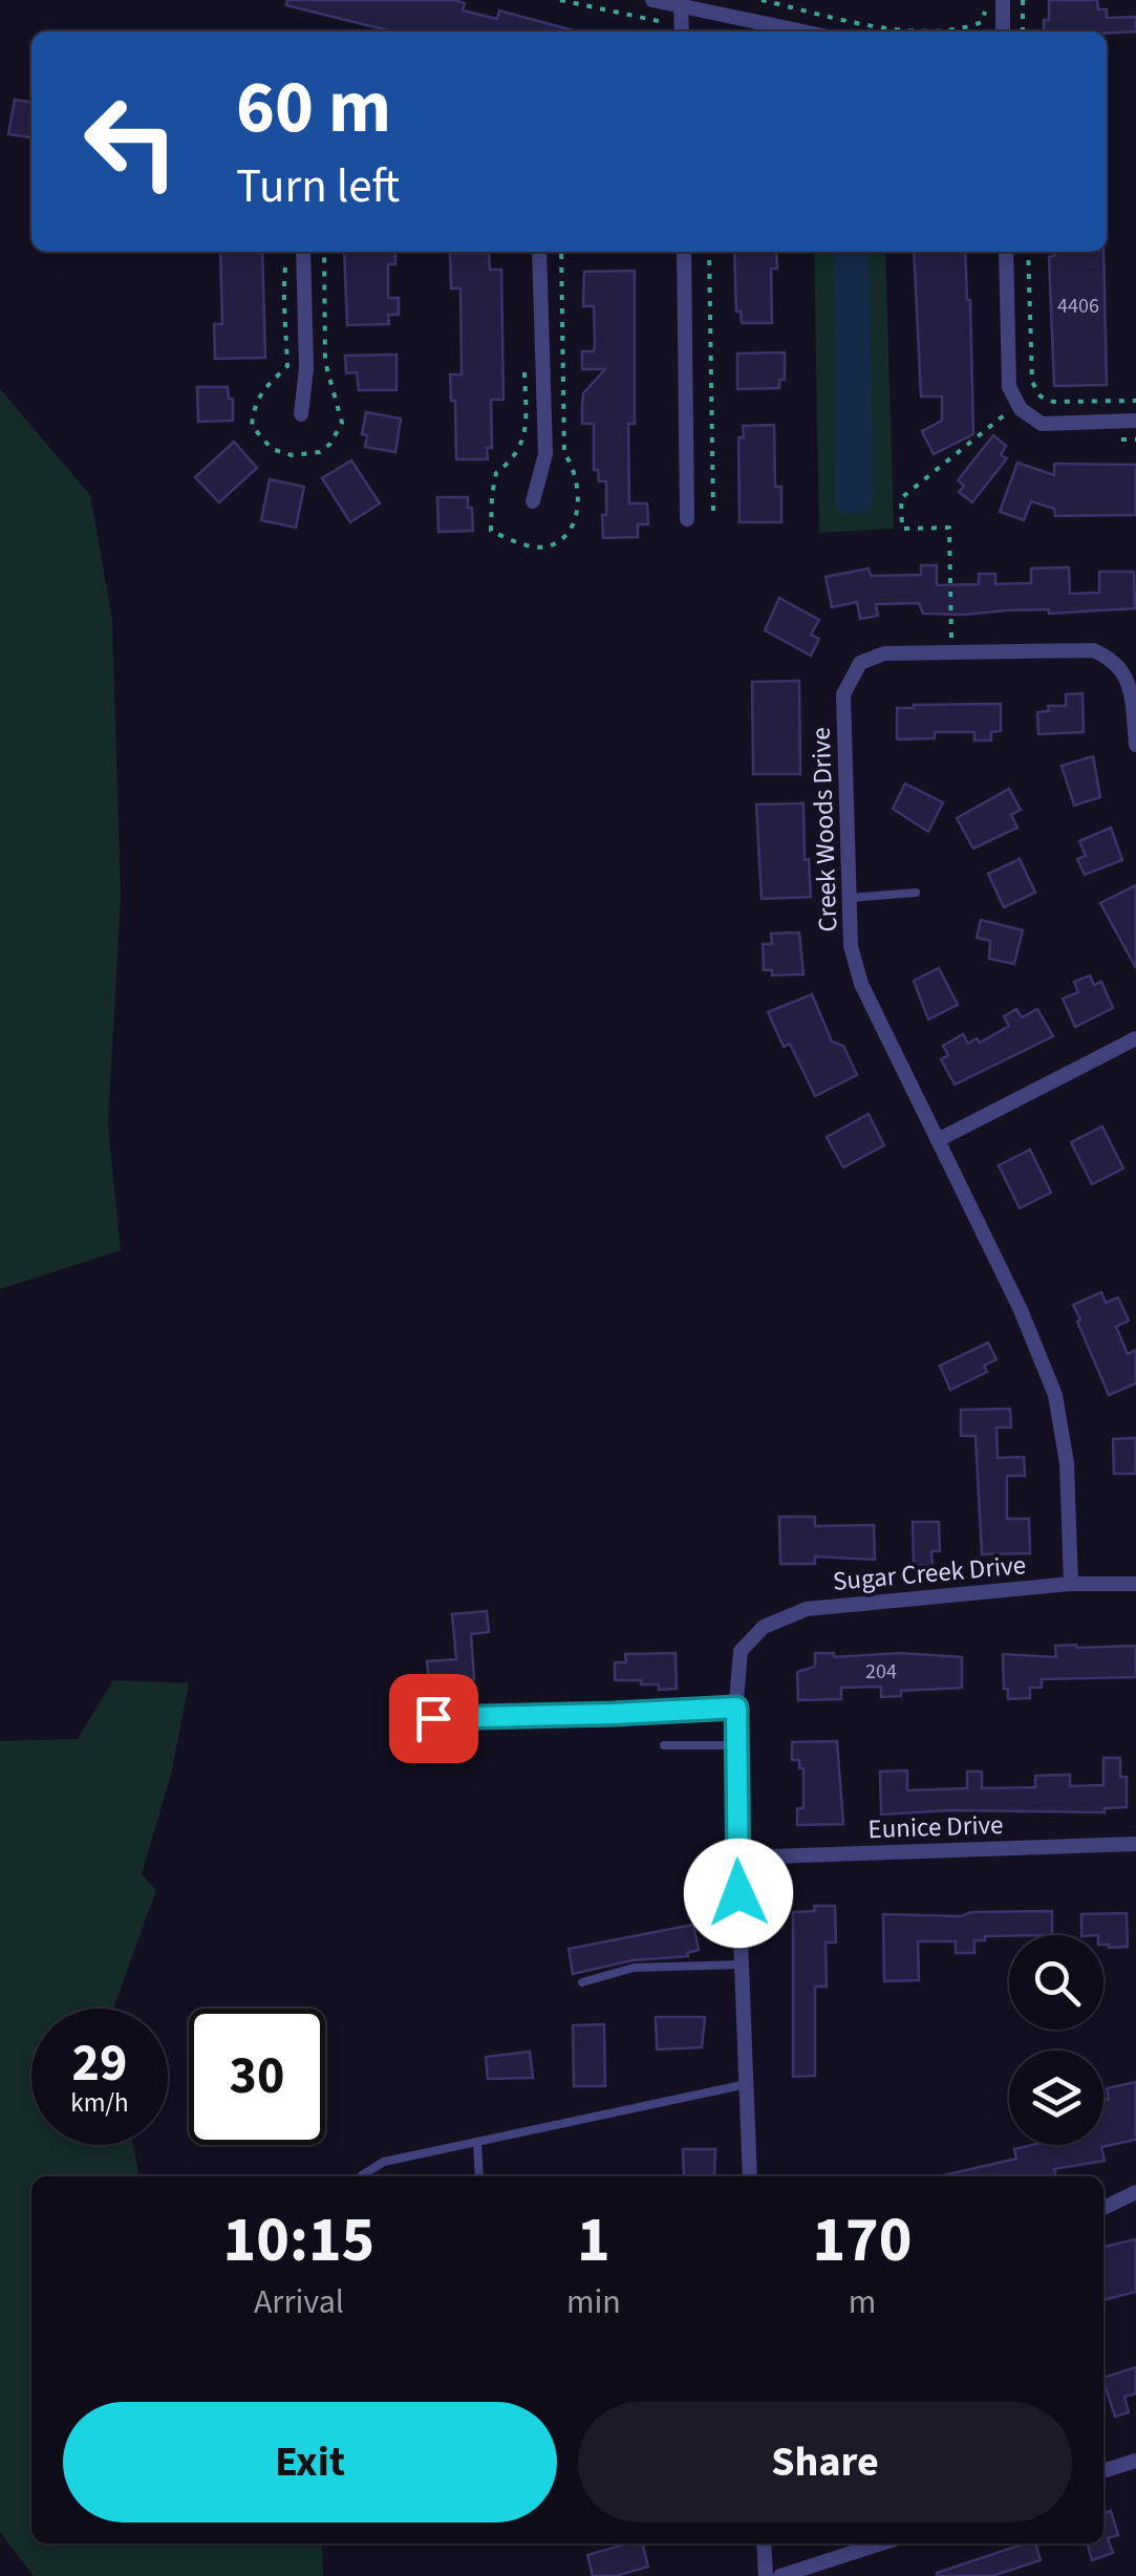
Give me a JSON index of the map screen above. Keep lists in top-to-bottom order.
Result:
{
  "streets": {
    "street": ["Creek Woods Drive", "Sugar Creek Drive", "Eunice Drive"]
  },
  "crossings": [
    ["Creek Woods Drive", "Sugar Creek Drive"]
  ],
  "house_numbers": ["4406", "204"],
  "page": {
    "turn": ["60 m", "Turn left"],
    "speed": "29 km/h",
    "limit": "30",
    "eta": [
      "10:15",
      "Arrival",
      "1",
      "min",
      "170",
      "m"
    ],
    "buttons": ["Exit", "Share"]
  }
}
